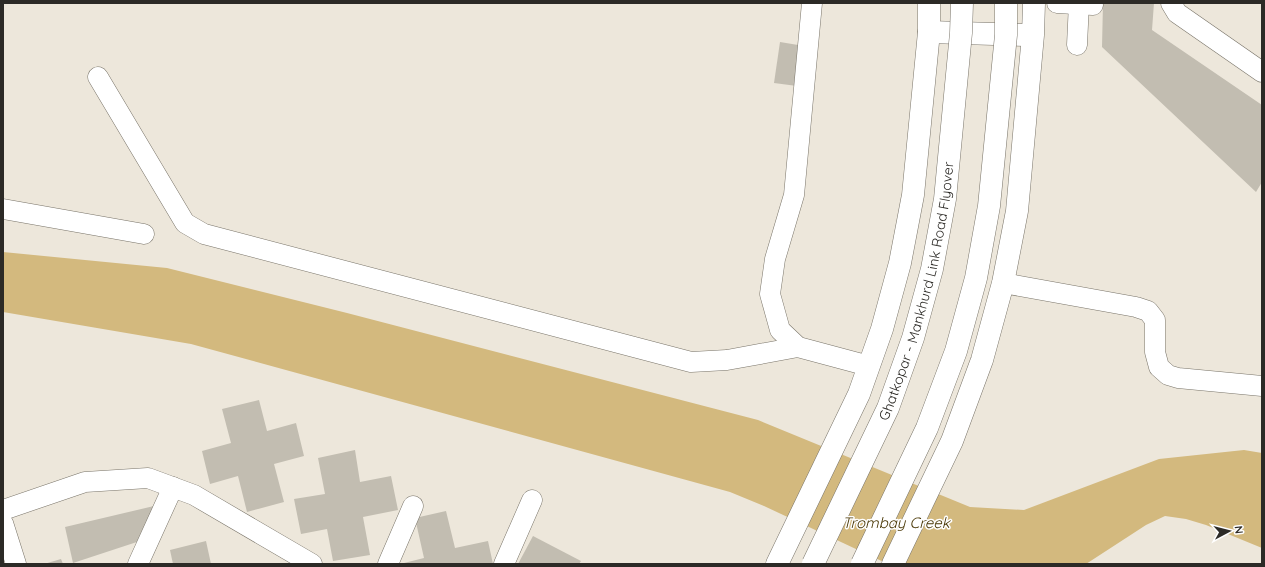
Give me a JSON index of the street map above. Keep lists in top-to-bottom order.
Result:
{
  "streets": {
    "highway": ["Ghatkopar - Mankhurd Link Road Flyover"]
  },
  "water": ["Trombay Creek"],
  "north": "right"
}
